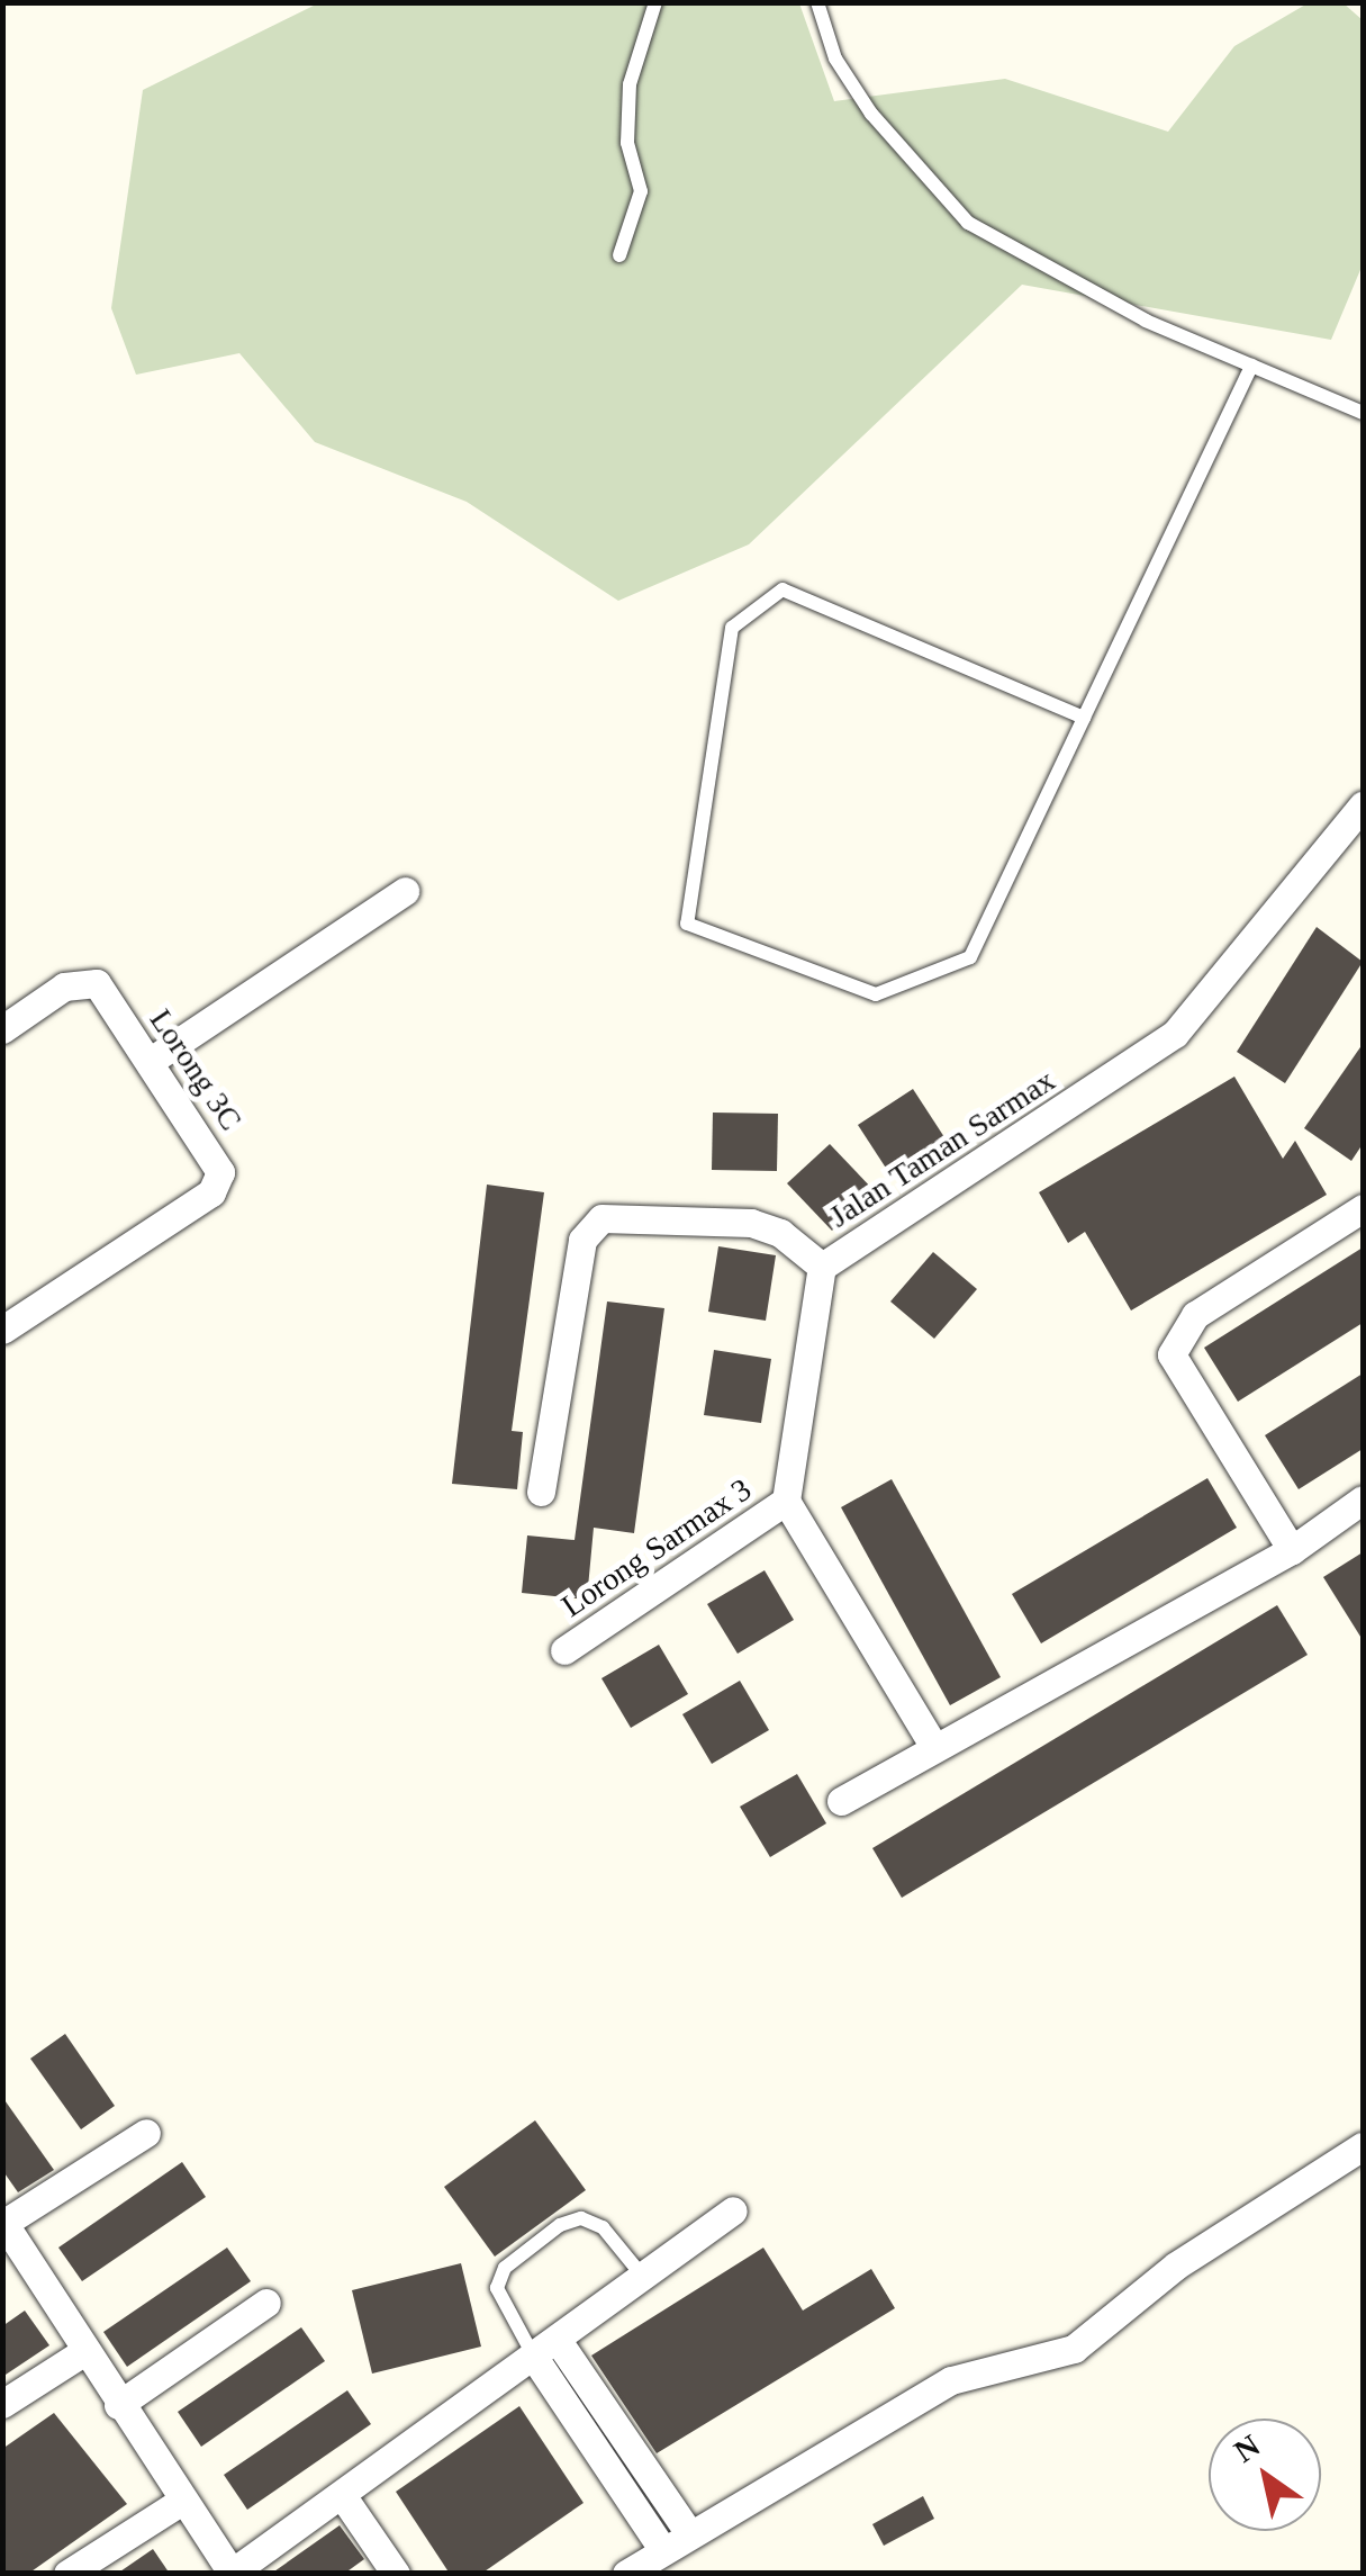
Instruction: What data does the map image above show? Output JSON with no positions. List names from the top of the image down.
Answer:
{
  "streets": {
    "street": ["Lorong 3C", "Jalan Taman Sarmax", "Lorong Sarmax 3"]
  },
  "crossings": [
    ["Jalan Taman Sarmax", "Lorong Sarmax 3"]
  ],
  "north": "top left"
}
